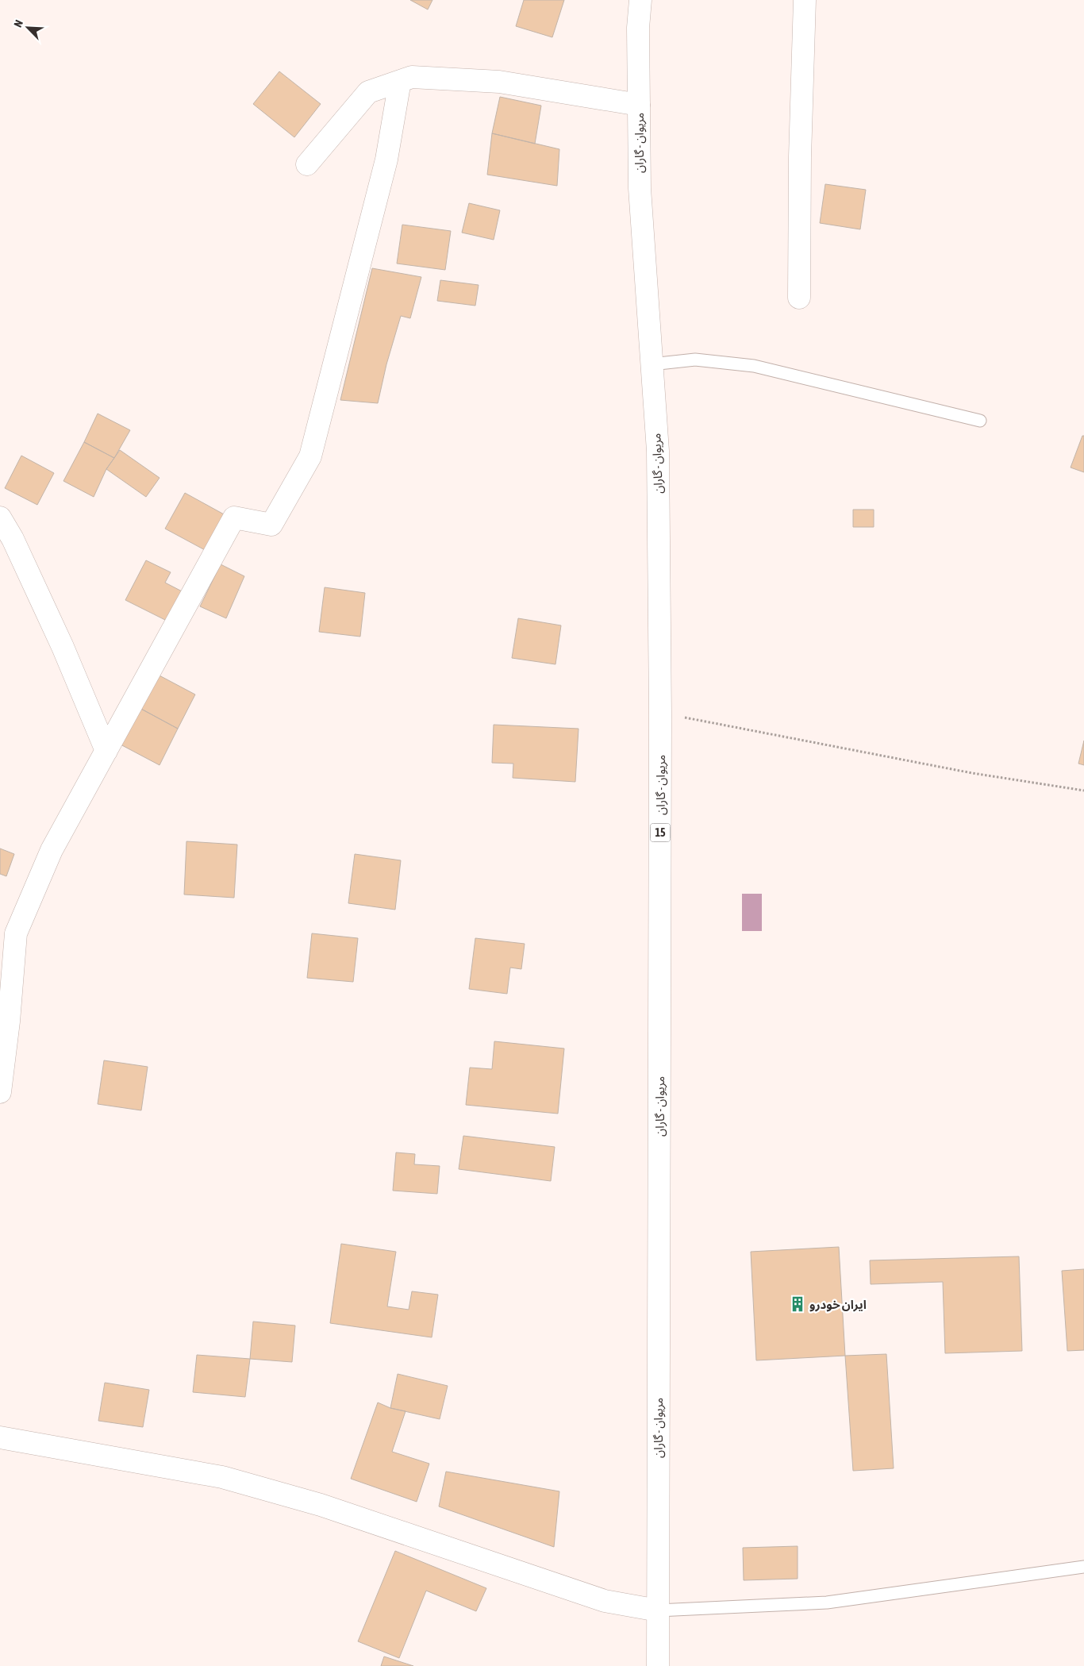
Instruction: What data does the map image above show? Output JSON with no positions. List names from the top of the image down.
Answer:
{
  "streets": {
    "street": ["مریوان - گاران", "15"]
  },
  "places": {
    "building": ["ایران خودرو"]
  },
  "north": "top left"
}
